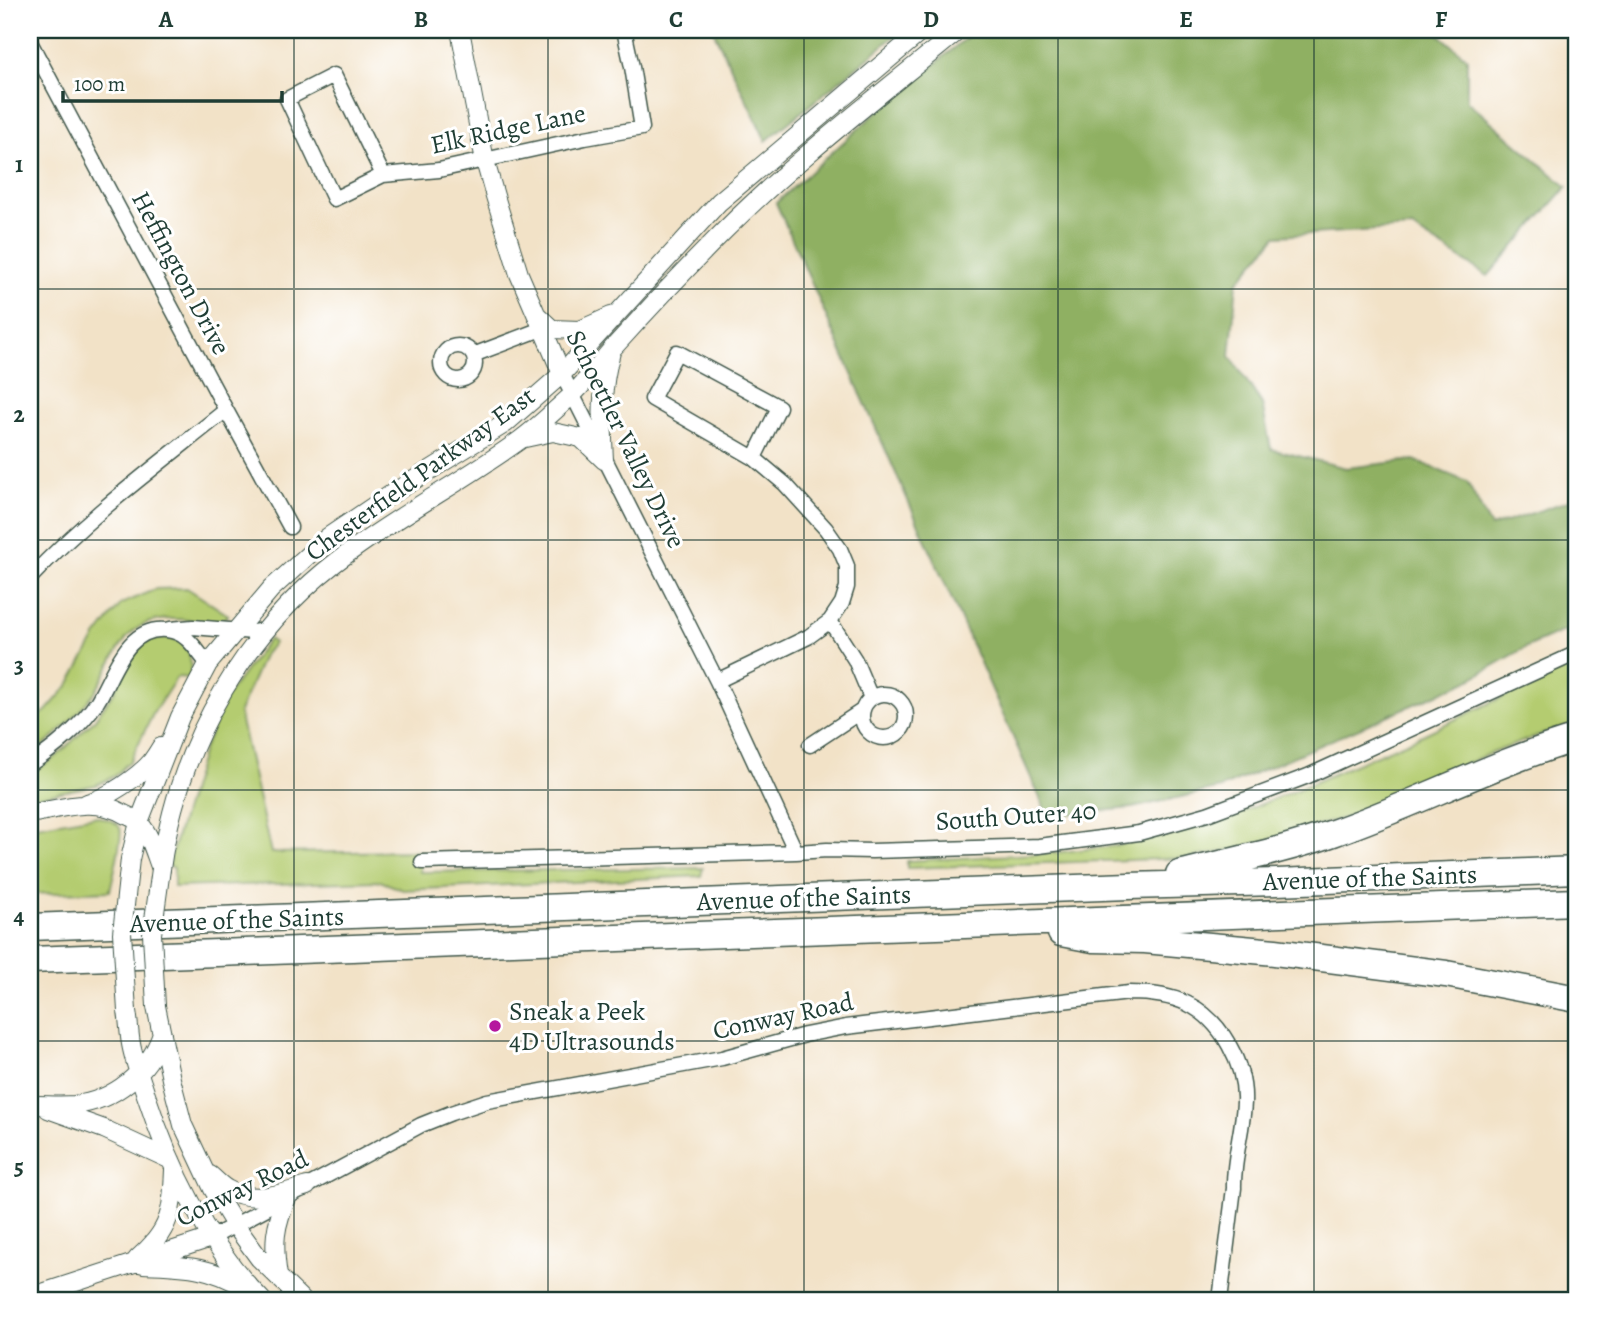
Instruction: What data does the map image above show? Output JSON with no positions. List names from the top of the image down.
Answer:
{
  "streets": {
    "highway": ["Avenue of the Saints"],
    "street": [
      "Elk Ridge Lane",
      "Heffington Drive",
      "Schoettler Valley Drive",
      "Chesterfield Parkway East",
      "South Outer 40",
      "Conway Road"
    ]
  },
  "crossings": [
    ["Elk Ridge Lane", "Schoettler Valley Drive"],
    ["Schoettler Valley Drive", "Chesterfield Parkway East"],
    ["Schoettler Valley Drive", "South Outer 40"],
    ["Chesterfield Parkway East", "Conway Road"]
  ],
  "places": ["Sneak a Peek 4D Ultrasounds"],
  "scale_bar": "100 m",
  "grid": {
    "columns": [
      "A",
      "B",
      "C",
      "D",
      "E",
      "F"
    ],
    "rows": [
      "1",
      "2",
      "3",
      "4",
      "5"
    ]
  }
}
